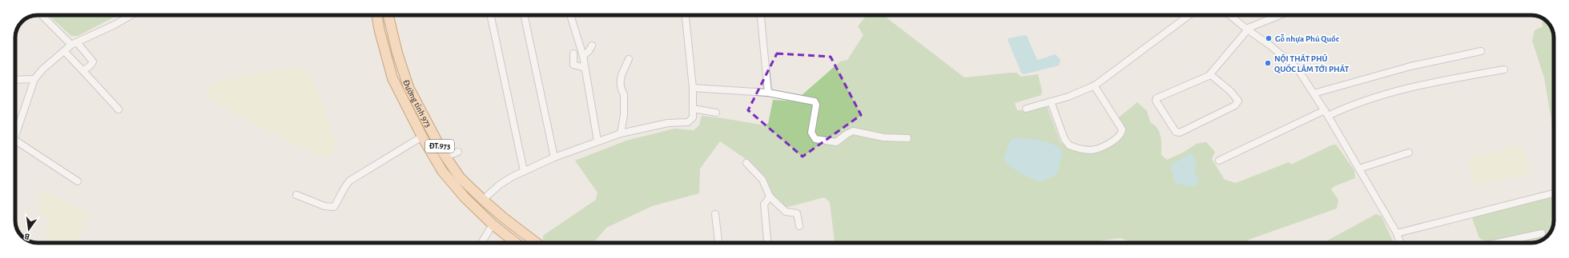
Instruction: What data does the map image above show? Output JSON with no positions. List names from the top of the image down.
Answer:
{
  "streets": {
    "main road": ["Đường tỉnh 973", "ĐT.973"]
  },
  "places": ["Gỗ nhựa Phú Quốc", "NỘI THẤT PHÚ QUỐC LÂM TỚI PHÁT"],
  "north": "bottom"
}
